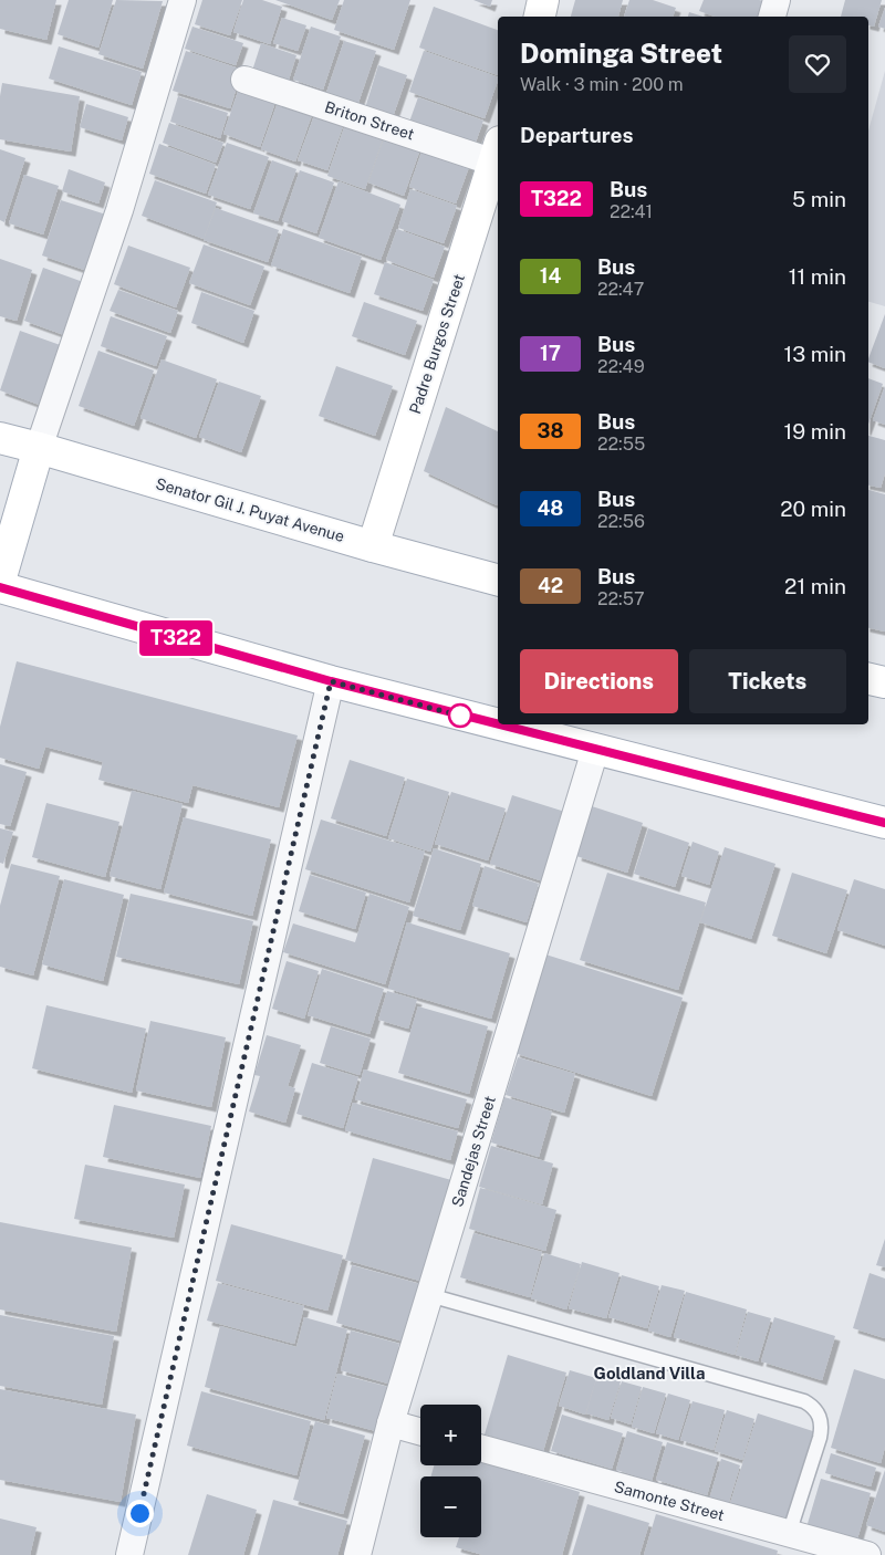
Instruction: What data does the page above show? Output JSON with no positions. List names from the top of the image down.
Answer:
{
  "streets": {
    "main road": ["Padre Burgos Street", "Senator Gil J. Puyat Avenue"],
    "street": ["Briton Street", "Sandejas Street", "Samonte Street"]
  },
  "crossings": [
    ["Briton Street", "Padre Burgos Street"],
    ["Padre Burgos Street", "Senator Gil J. Puyat Avenue"]
  ],
  "districts": ["Goldland Villa"],
  "lines": ["bus line T322"],
  "page": {
    "on_map": "T322",
    "heading": [
      ["Dominga Street", "Walk · 3 min · 200 m"],
      "Departures"
    ],
    "list": [
      {
        "mark": "T322",
        "name": "Bus",
        "note": "22:41",
        "value": "5 min"
      },
      {
        "mark": "14",
        "name": "Bus",
        "note": "22:47",
        "value": "11 min"
      },
      {
        "mark": "17",
        "name": "Bus",
        "note": "22:49",
        "value": "13 min"
      },
      {
        "mark": "38",
        "name": "Bus",
        "note": "22:55",
        "value": "19 min"
      },
      {
        "mark": "48",
        "name": "Bus",
        "note": "22:56",
        "value": "20 min"
      },
      {
        "mark": "42",
        "name": "Bus",
        "note": "22:57",
        "value": "21 min"
      }
    ],
    "buttons": ["Directions", "Tickets"],
    "map_buttons": ["+", "−"]
  }
}
